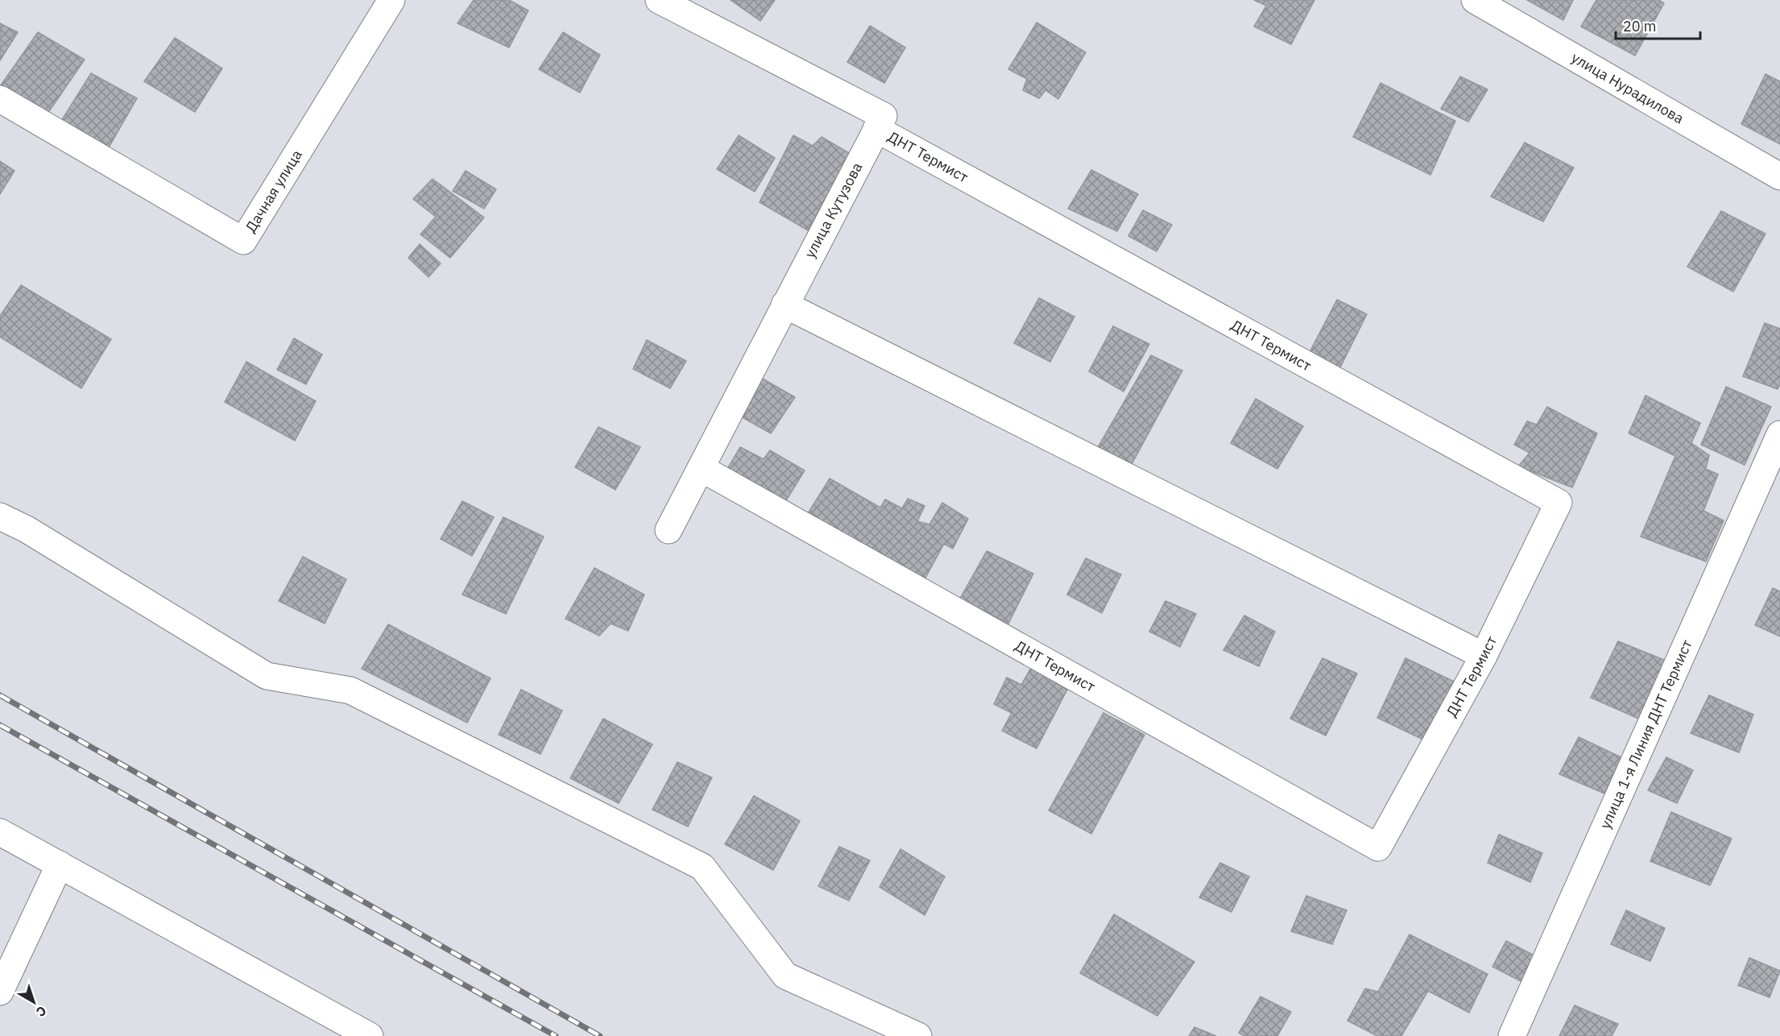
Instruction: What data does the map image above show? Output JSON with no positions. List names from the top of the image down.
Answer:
{
  "streets": {
    "street": [
      "улица Нурадилова",
      "ДНТ Термист",
      "Дачная улица",
      "улица Кутузова",
      "улица 1-я Линия ДНТ Термист"
    ]
  },
  "crossings": [
    ["ДНТ Термист", "улица Кутузова"]
  ],
  "scale_bar": "20 m",
  "north": "bottom right"
}
